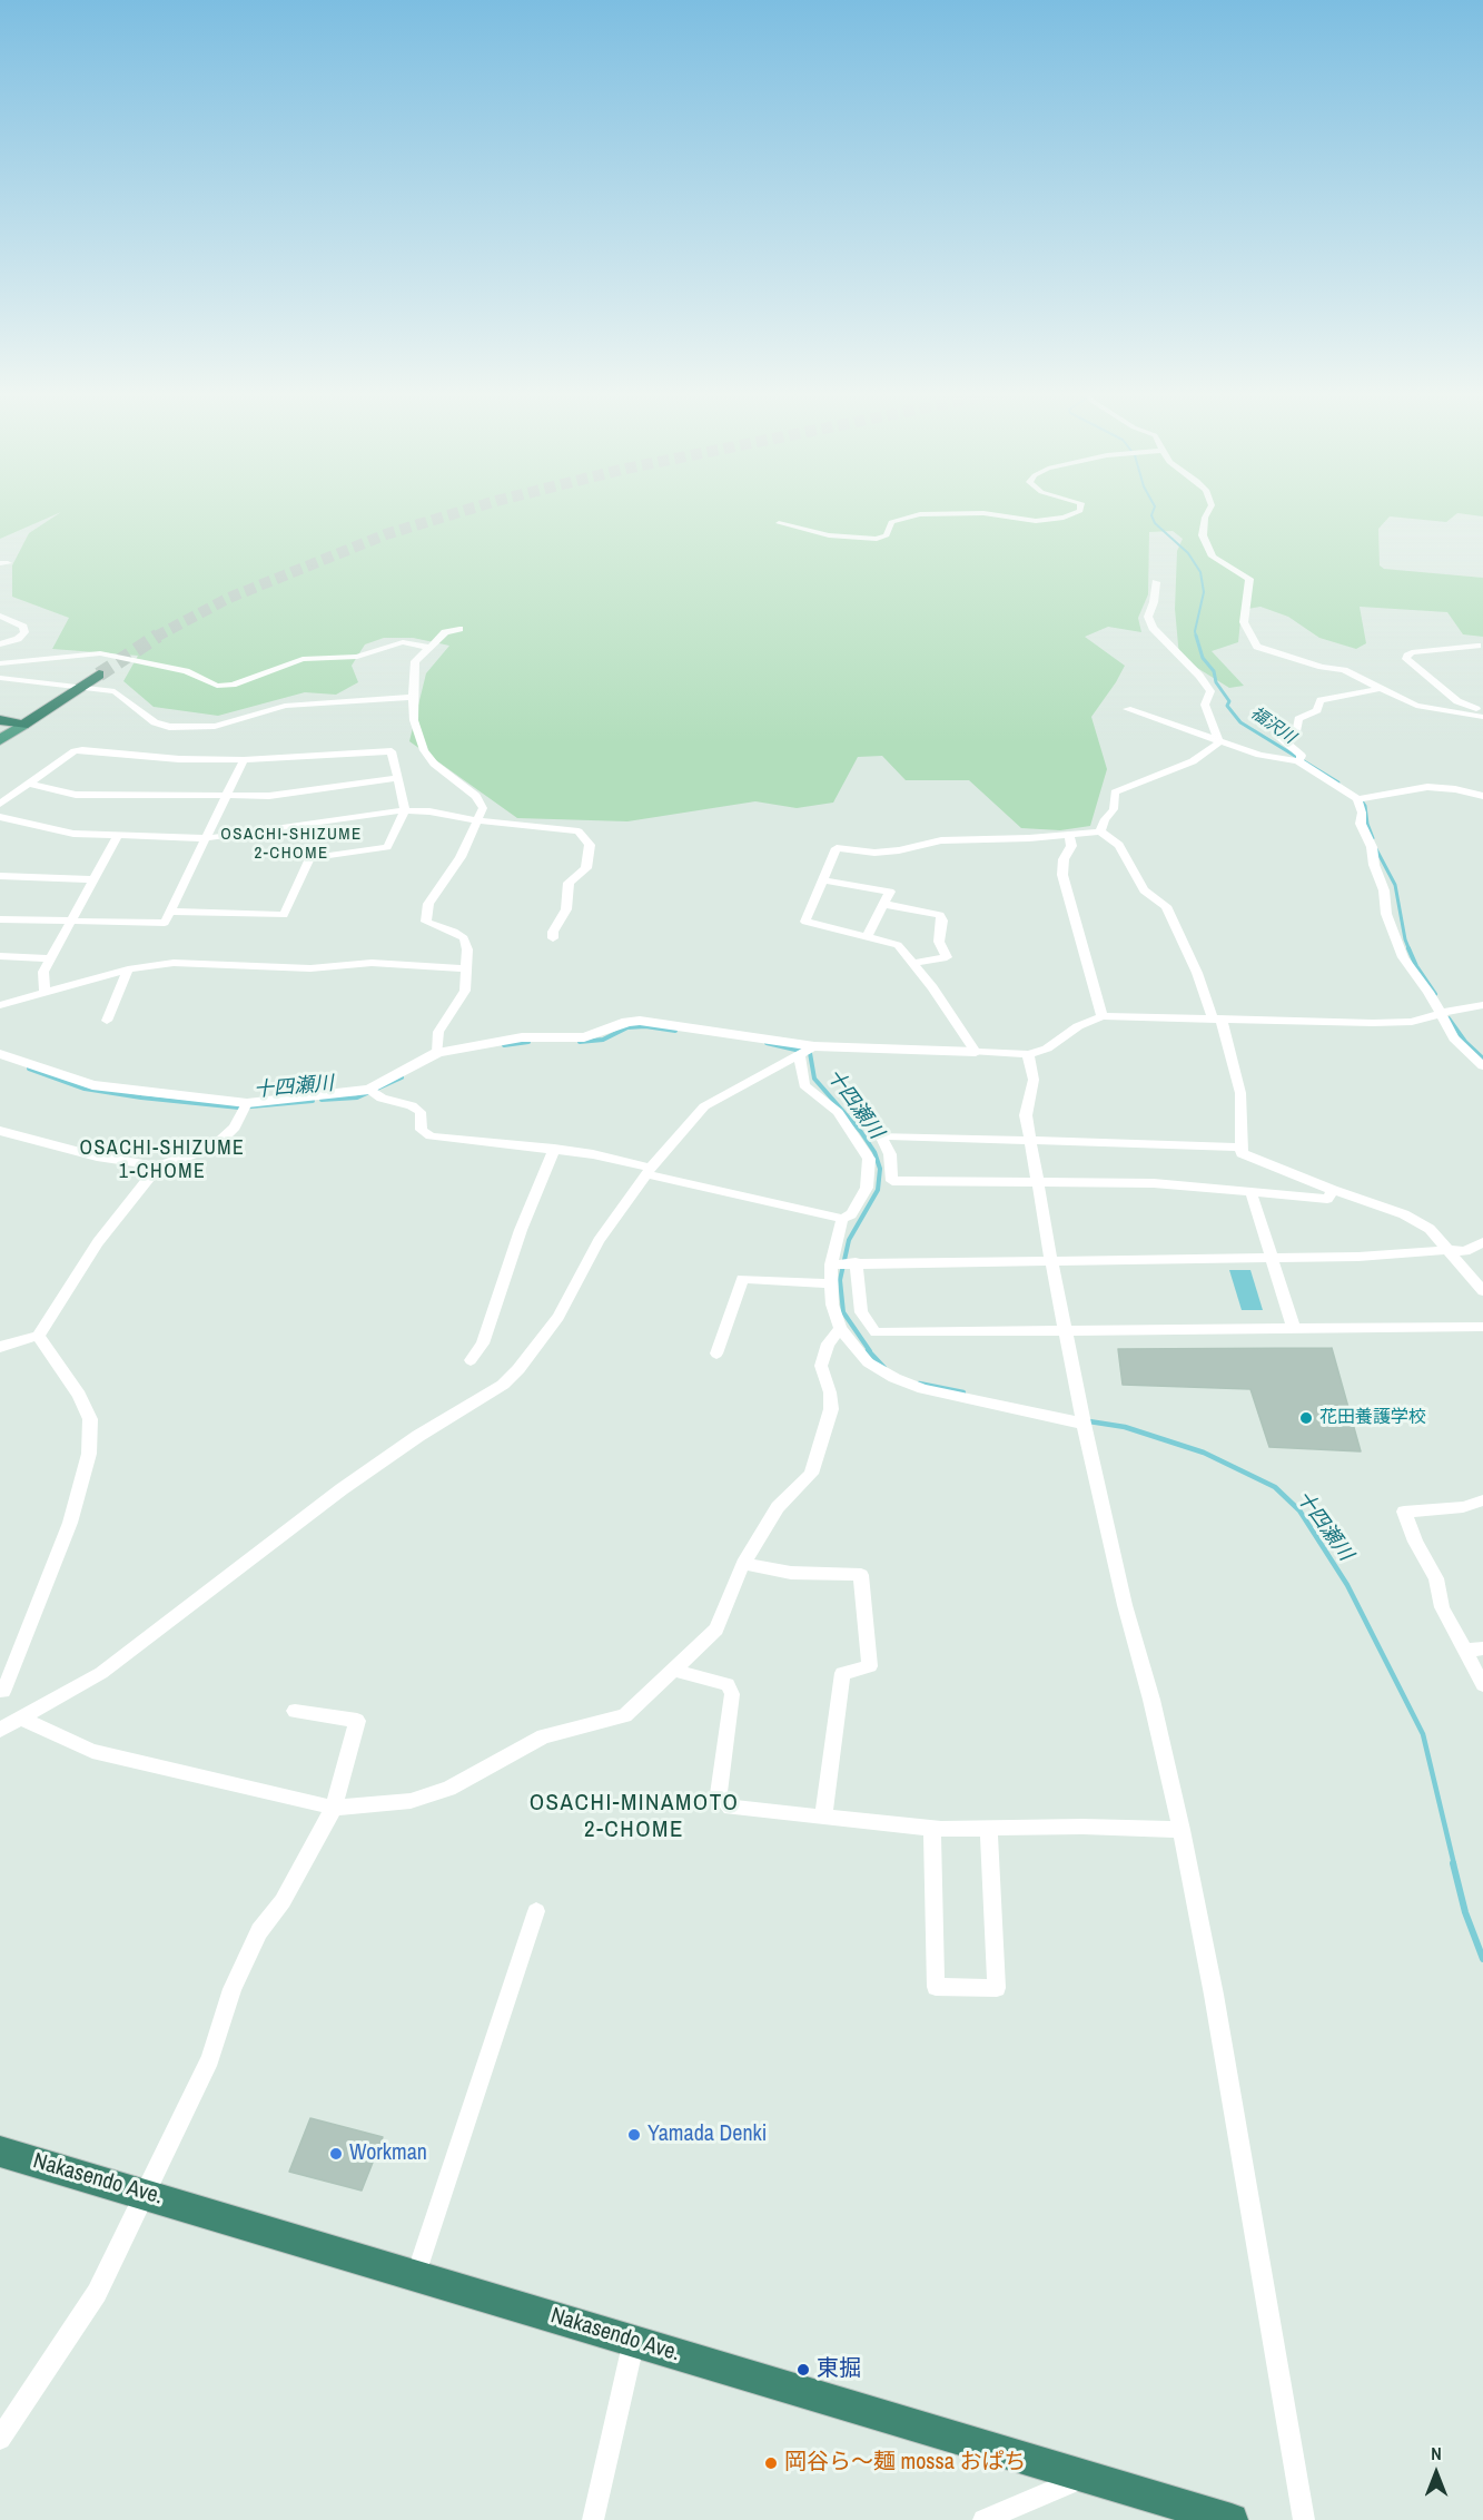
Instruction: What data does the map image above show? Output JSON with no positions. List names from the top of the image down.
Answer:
{
  "streets": {
    "highway": ["Nakasendo Ave."]
  },
  "districts": ["OSACHI-SHIZUME 2-CHOME", "OSACHI-SHIZUME 1-CHOME", "OSACHI-MINAMOTO 2-CHOME"],
  "water": ["福沢川", "十四瀬川"],
  "places": [
    "花田養護学校",
    "Yamada Denki",
    "Workman",
    "東掘",
    "岡谷ら～麺 mossa おぱち"
  ],
  "north": "top"
}
